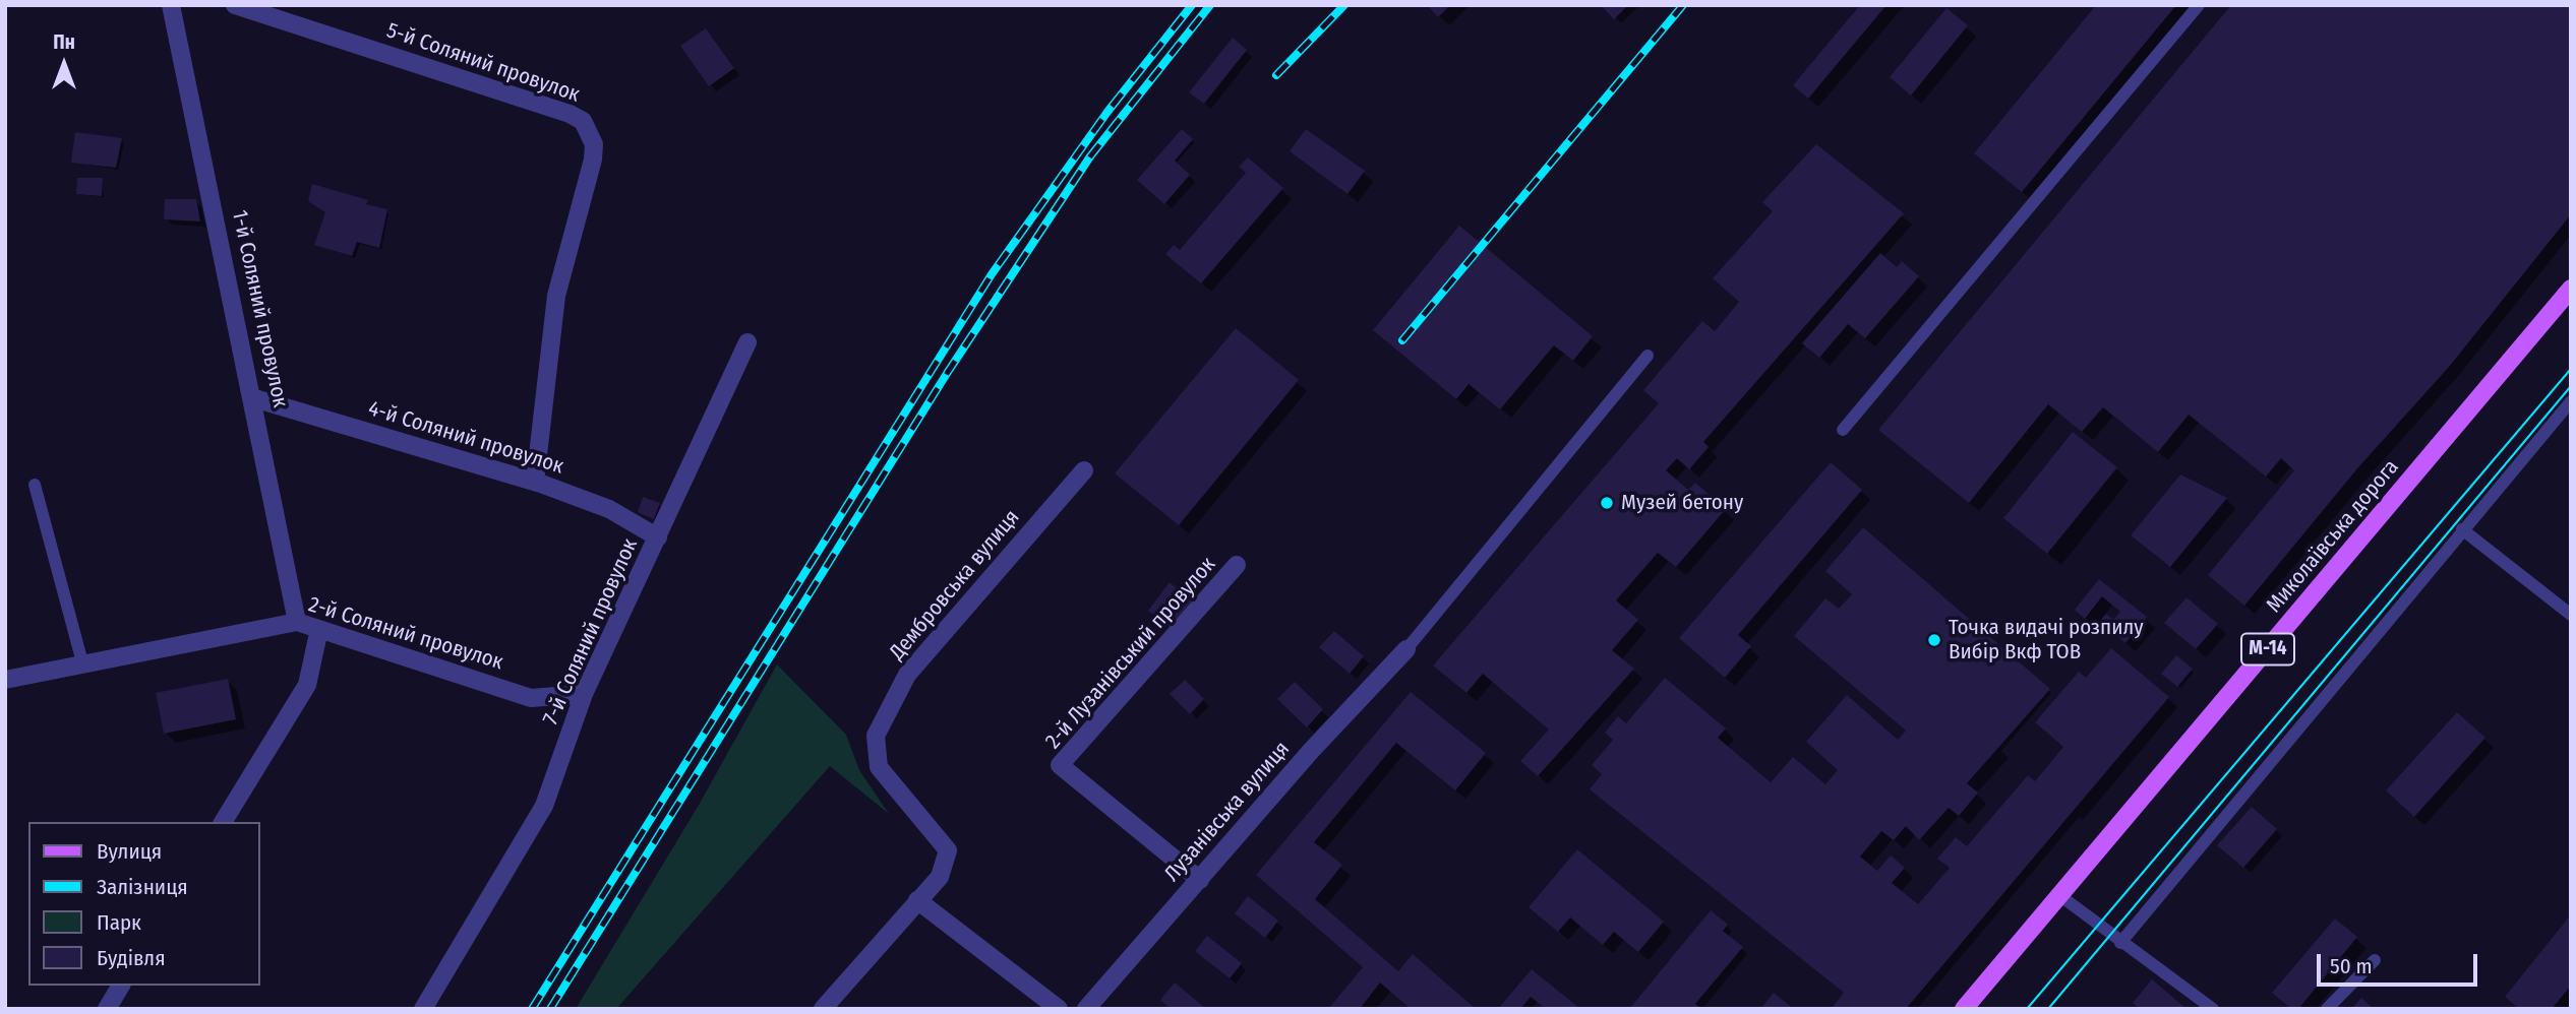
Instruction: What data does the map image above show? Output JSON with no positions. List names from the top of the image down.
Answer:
{
  "streets": {
    "main road": ["Миколаївська дорога", "М-14"],
    "street": [
      "5-й Соляний провулок",
      "1-й Соляний провулок",
      "4-й Соляний провулок",
      "Дембровська вулиця",
      "7-й Соляний провулок",
      "2-й Соляний провулок",
      "2-й Лузанівський провулок",
      "Лузанівська вулиця"
    ]
  },
  "crossings": [
    ["5-й Соляний провулок", "4-й Соляний провулок"],
    ["1-й Соляний провулок", "4-й Соляний провулок"],
    ["1-й Соляний провулок", "2-й Соляний провулок"],
    ["4-й Соляний провулок", "7-й Соляний провулок"],
    ["7-й Соляний провулок", "2-й Соляний провулок"],
    ["2-й Лузанівський провулок", "Лузанівська вулиця"]
  ],
  "places": ["Музей бетону", "Точка видачі розпилу Вибір Вкф ТОВ"],
  "legend": [
    "Вулиця",
    "Залізниця",
    "Парк",
    "Будівля"
  ],
  "scale_bar": "50 m",
  "north": "top"
}
